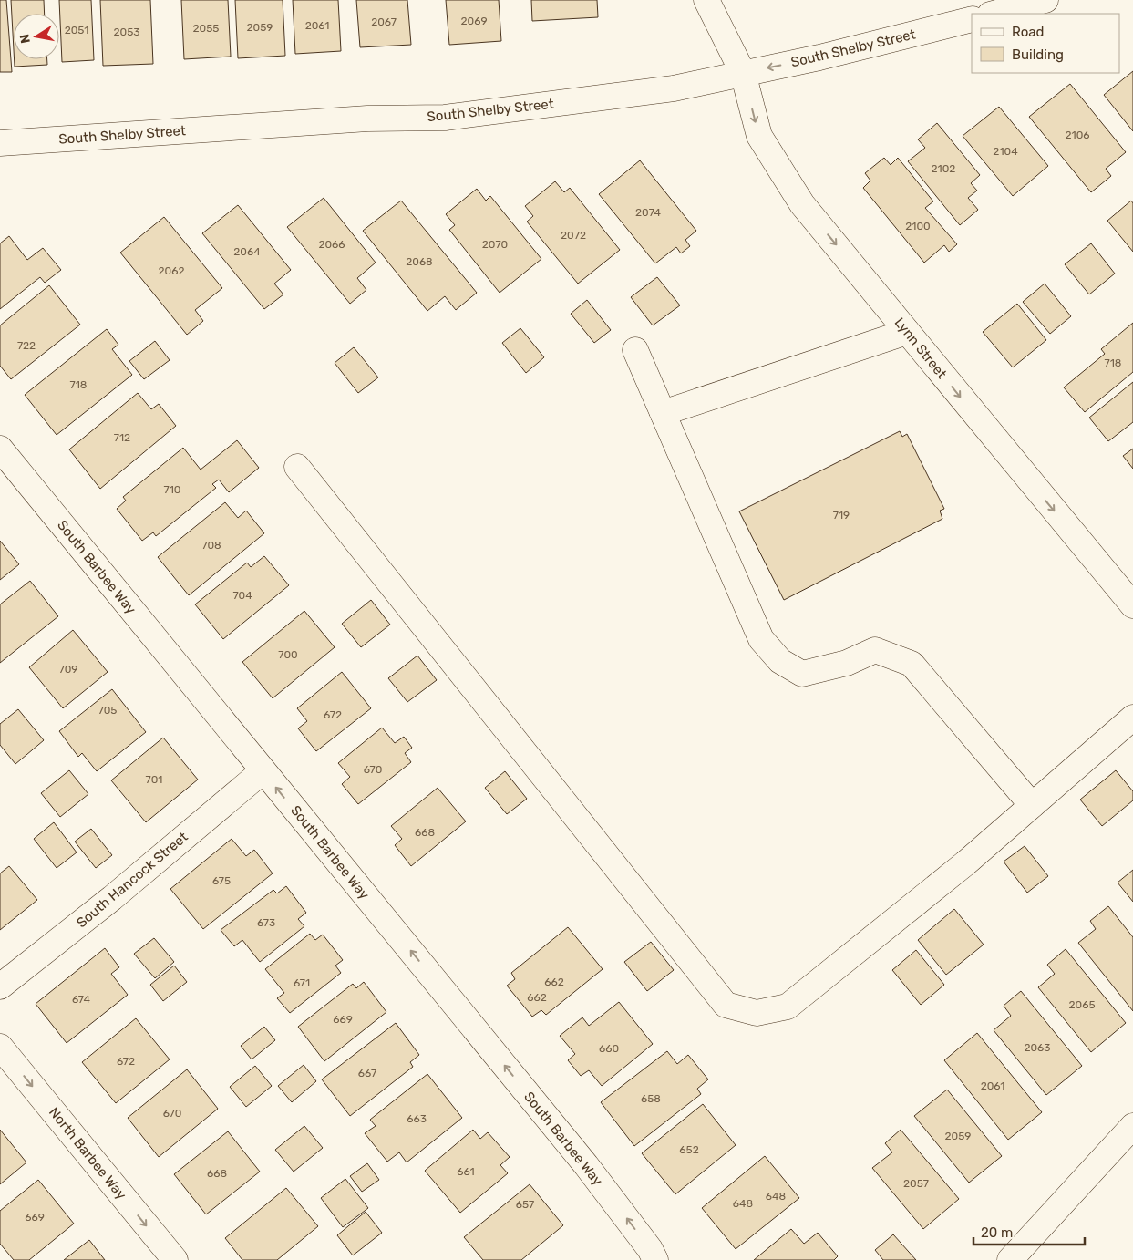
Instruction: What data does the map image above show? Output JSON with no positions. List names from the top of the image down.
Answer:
{
  "streets": {
    "street": [
      "South Shelby Street",
      "Lynn Street",
      "South Barbee Way",
      "South Hancock Street",
      "North Barbee Way"
    ]
  },
  "crossings": [
    ["South Shelby Street", "Lynn Street"],
    ["South Barbee Way", "South Hancock Street"]
  ],
  "one_way": ["Lynn Street", "South Barbee Way", "North Barbee Way"],
  "house_numbers": [
    "2069",
    "2067",
    "2061",
    "2059",
    "2055",
    "2051",
    "2053",
    "2106",
    "2104",
    "2102",
    "2074",
    "2100",
    "2072",
    "2066",
    "2070",
    "2064",
    "2068",
    "2062",
    "722",
    "718",
    "718",
    "712",
    "710",
    "719",
    "708",
    "704",
    "700",
    "709",
    "705",
    "672",
    "670",
    "701",
    "668",
    "675",
    "673",
    "662",
    "671",
    "662",
    "674",
    "2065",
    "669",
    "2063",
    "660",
    "672",
    "667",
    "2061",
    "658",
    "670",
    "663",
    "2059",
    "652",
    "661",
    "668",
    "2057",
    "648",
    "648",
    "657",
    "669"
  ],
  "legend": ["Road", "Building"],
  "scale_bar": "20 m",
  "north": "left"
}
